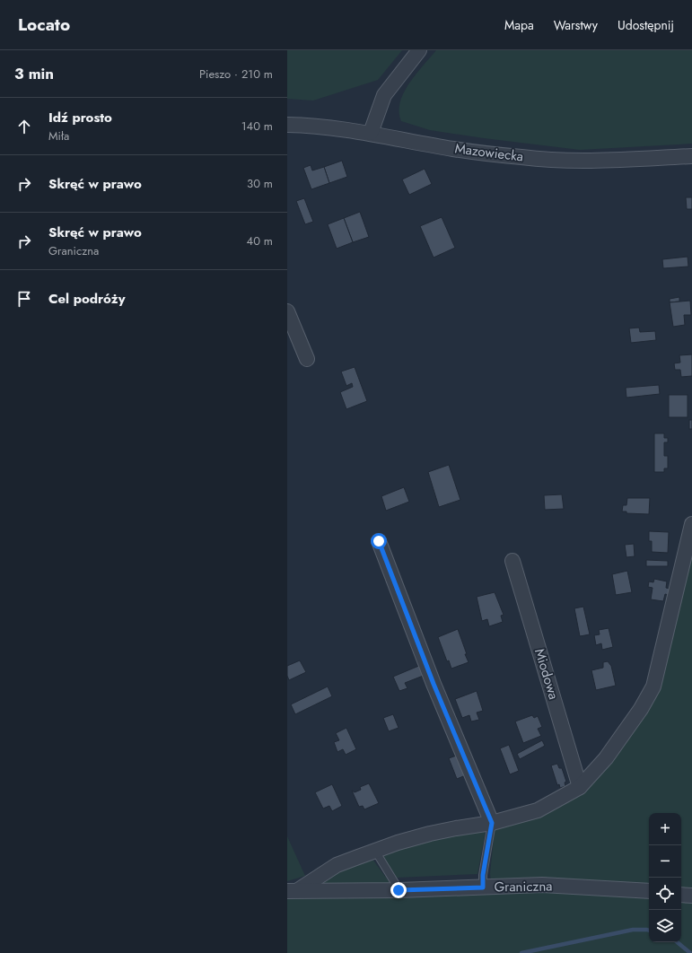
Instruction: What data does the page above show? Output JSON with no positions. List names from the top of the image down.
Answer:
{
  "streets": {
    "street": ["Mazowiecka", "Miodowa", "Graniczna"]
  },
  "page": {
    "header": "Locato",
    "nav": ["Mapa", "Warstwy", "Udostępnij"],
    "heading": ["3 min", "Pieszo · 210 m"],
    "list": [
      ["Idź prosto", "Miła", "140 m"],
      ["Skręć w prawo", "30 m"],
      ["Skręć w prawo", "Graniczna", "40 m"],
      "Cel podróży"
    ],
    "map_buttons": ["+", "−"]
  }
}
